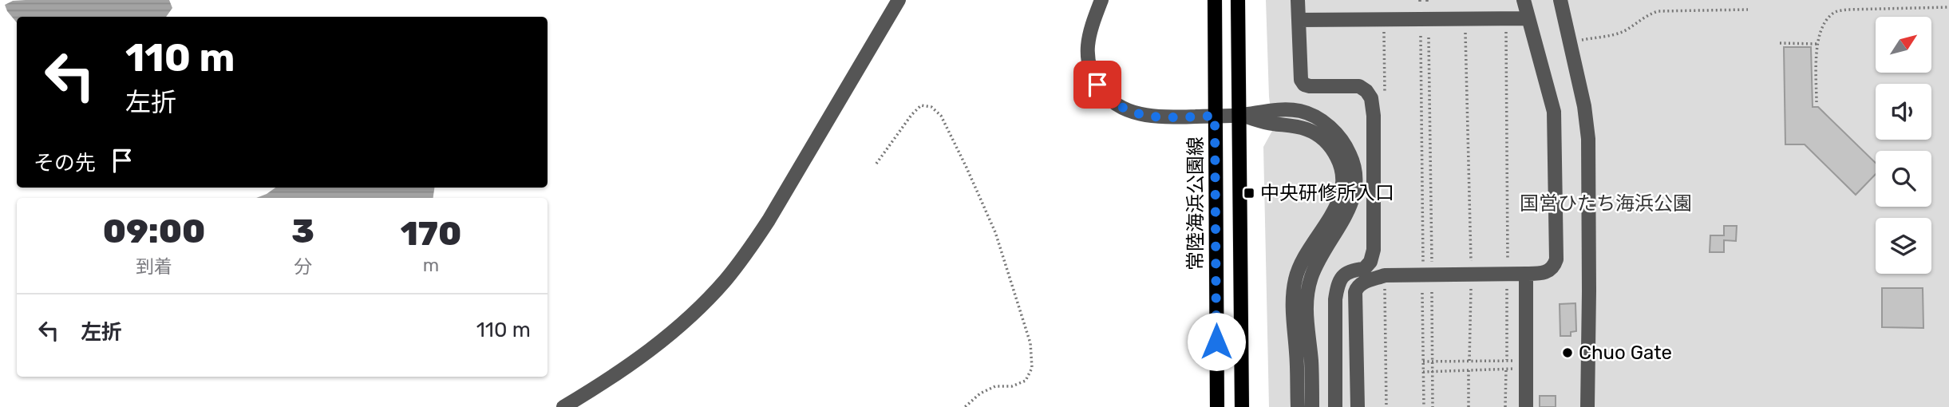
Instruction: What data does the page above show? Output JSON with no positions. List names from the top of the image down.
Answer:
{
  "streets": {
    "main road": ["常陸海浜公園線"]
  },
  "parks": ["国営ひたち海浜公園"],
  "places": {
    "transit": ["中央研修所入口"],
    "other": ["Chuo Gate"]
  },
  "north": "top right",
  "page": {
    "turn": ["110 m", "左折"],
    "then": "その先",
    "eta": [
      "09:00",
      "到着",
      "3",
      "分",
      "170",
      "m"
    ],
    "list": [
      {
        "name": "左折",
        "value": "110 m"
      }
    ]
  }
}
